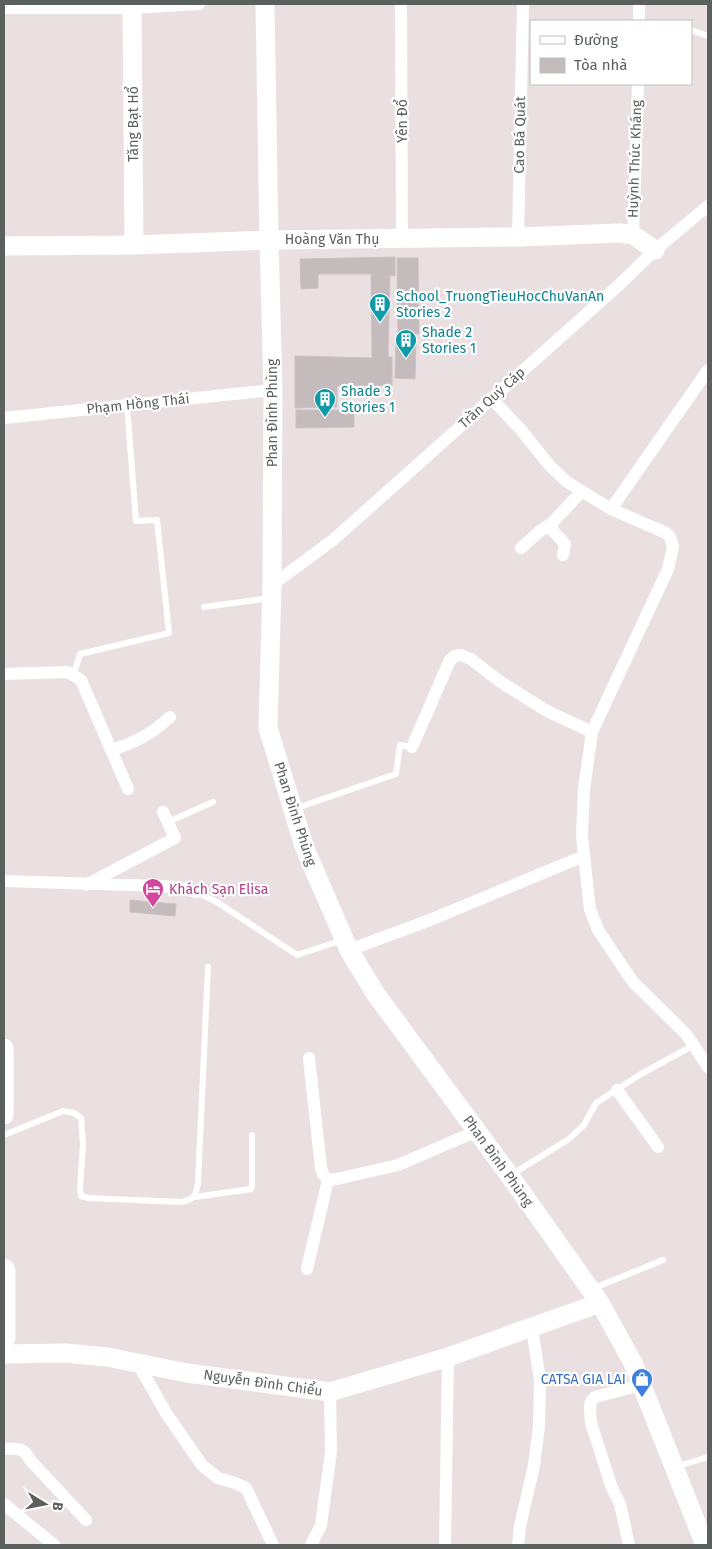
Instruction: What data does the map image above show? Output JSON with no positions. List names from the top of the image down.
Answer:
{
  "streets": {
    "street": [
      "Yên Đổ",
      "Tăng Bạt Hổ",
      "Cao Bá Quát",
      "Huỳnh Thúc Kháng",
      "Hoàng Văn Thụ",
      "Trần Quý Cáp",
      "Phạm Hồng Thái",
      "Phan Đình Phùng",
      "Nguyễn Đình Chiểu"
    ]
  },
  "crossings": [
    ["Yên Đổ", "Hoàng Văn Thụ"],
    ["Tăng Bạt Hổ", "Hoàng Văn Thụ"],
    ["Cao Bá Quát", "Hoàng Văn Thụ"],
    ["Huỳnh Thúc Kháng", "Hoàng Văn Thụ"],
    ["Hoàng Văn Thụ", "Phan Đình Phùng"],
    ["Trần Quý Cáp", "Phan Đình Phùng"],
    ["Phạm Hồng Thái", "Phan Đình Phùng"],
    ["Phan Đình Phùng", "Nguyễn Đình Chiểu"]
  ],
  "places": {
    "building": ["School_TruongTieuHocChuVanAn Stories 2", "Shade 2 Stories 1", "Shade 3 Stories 1"],
    "hotel": ["Khách Sạn Elisa"],
    "shop": ["CATSA GIA LAI"]
  },
  "legend": ["Đường", "Tòa nhà"],
  "north": "right"
}
